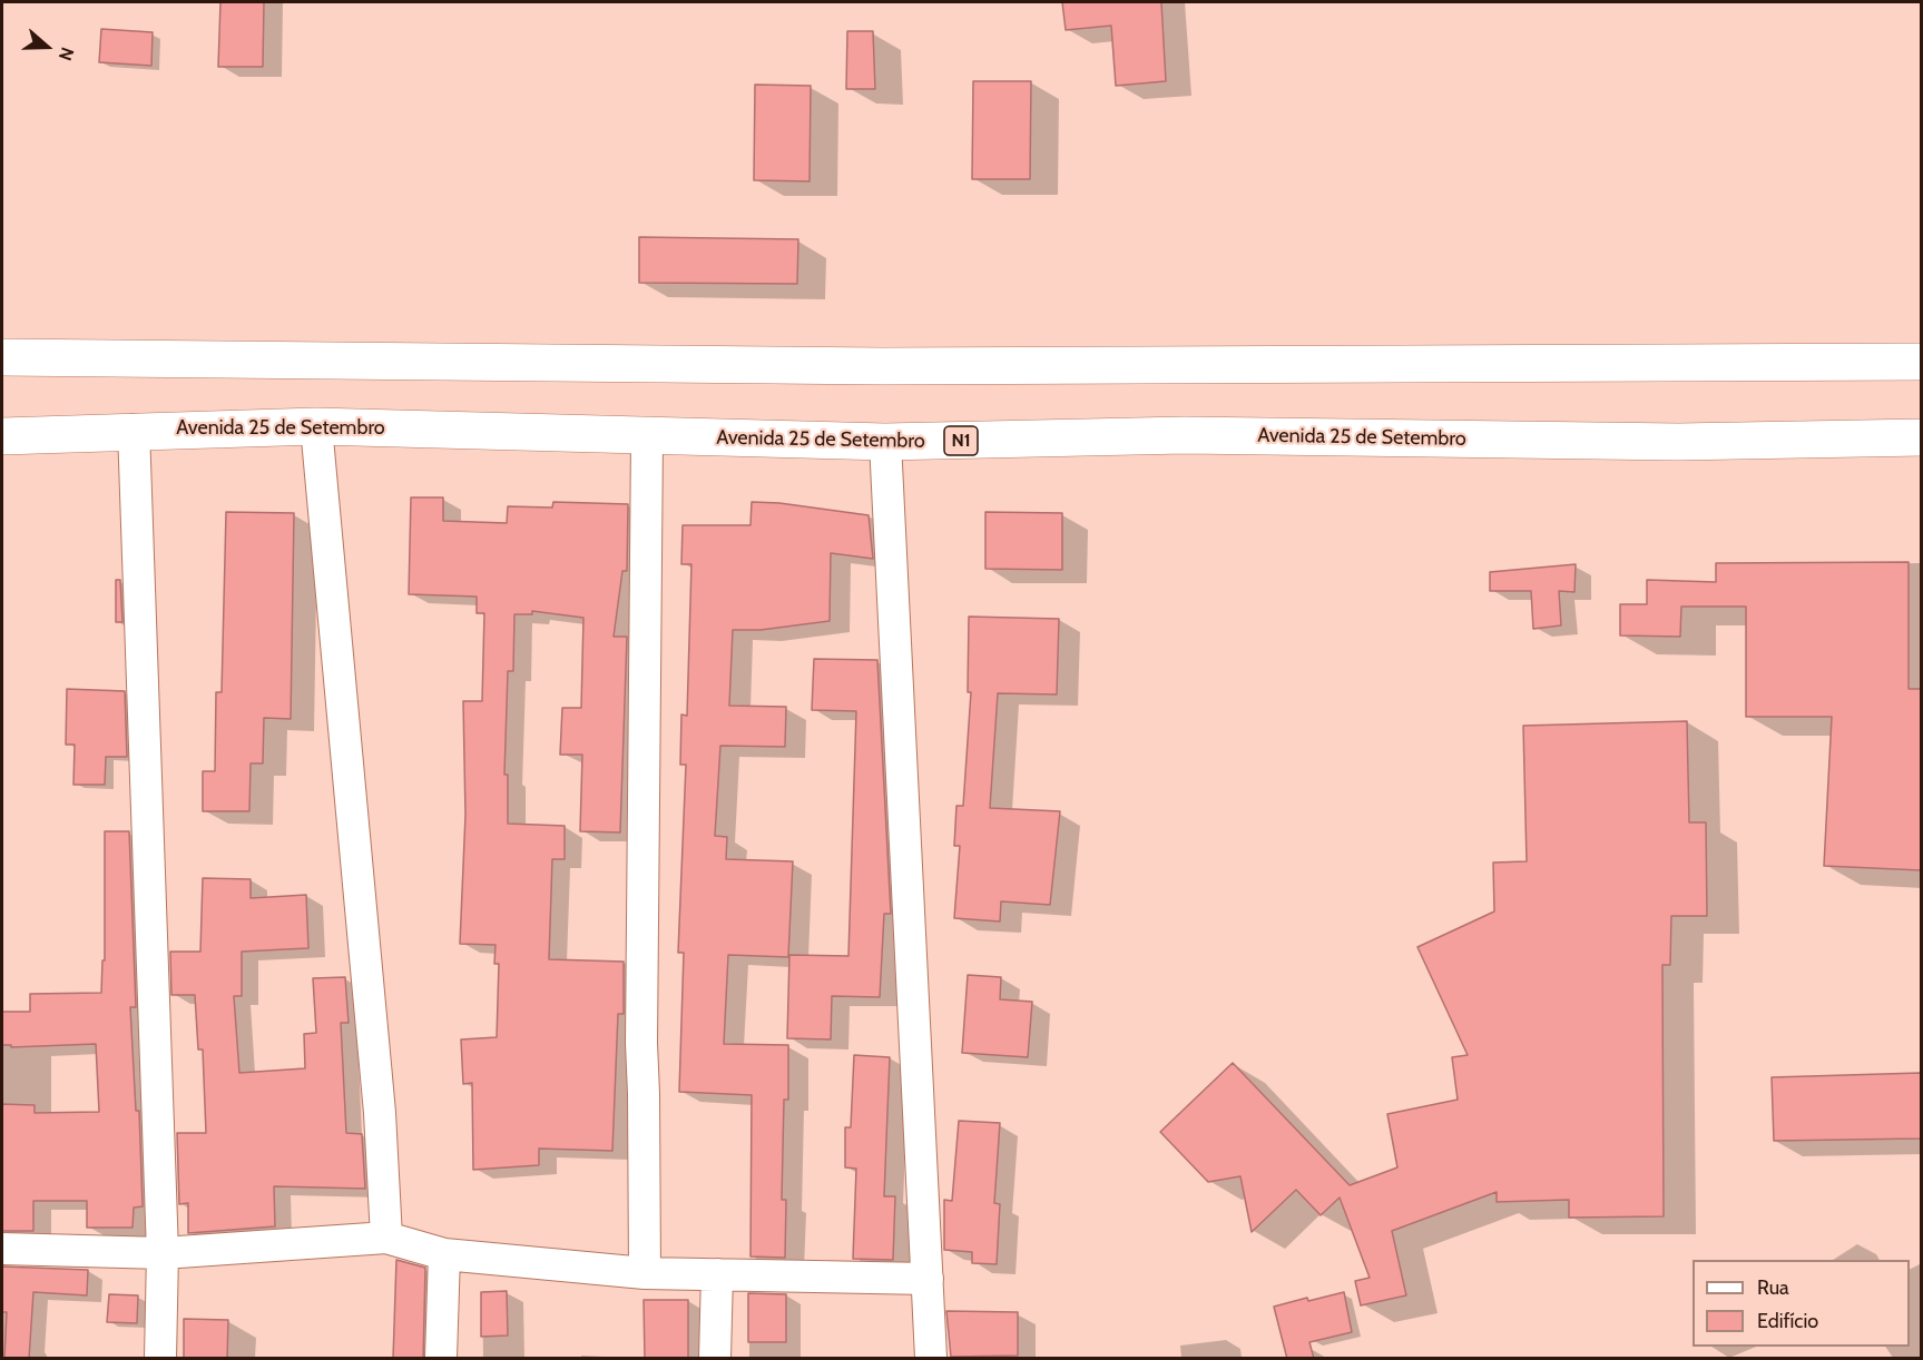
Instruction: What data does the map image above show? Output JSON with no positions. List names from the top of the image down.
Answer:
{
  "streets": {
    "highway": ["Avenida 25 de Setembro", "N1"]
  },
  "legend": ["Rua", "Edifício"],
  "north": "right"
}
